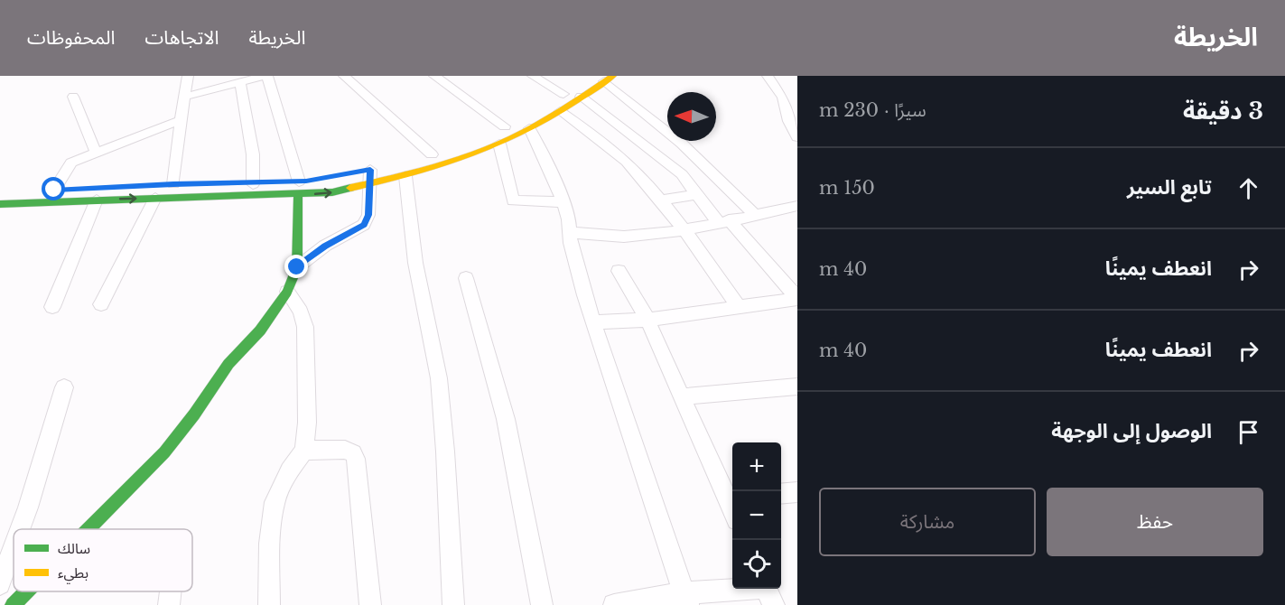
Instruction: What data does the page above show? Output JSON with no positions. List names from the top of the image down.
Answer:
{
  "legend": ["سالك", "بطيء"],
  "north": "left",
  "page": {
    "header": "الخريطة",
    "nav": ["الخريطة", "الاتجاهات", "المحفوظات"],
    "heading": ["3 دقيقة", "سيرًا · 230 m"],
    "list": [
      ["تابع السير", "150 m"],
      ["انعطف يمينًا", "40 m"],
      ["انعطف يمينًا", "40 m"],
      "الوصول إلى الوجهة"
    ],
    "map_buttons": ["+", "−"],
    "buttons": ["حفظ", "مشاركة"]
  }
}
